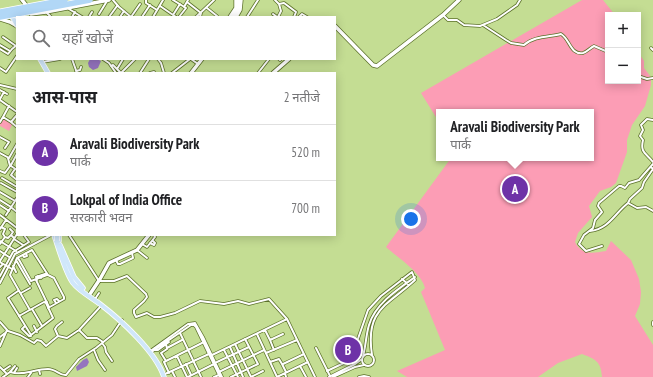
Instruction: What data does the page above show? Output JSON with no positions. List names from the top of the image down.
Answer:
{
  "page": {
    "map_buttons": ["+", "−"],
    "search": "यहाँ खोजें",
    "heading": ["आस-पास", "2 नतीजे"],
    "popup": ["Aravali Biodiversity Park", "पार्क"],
    "list": [
      {
        "mark": "A",
        "name": "Aravali Biodiversity Park",
        "note": "पार्क",
        "value": "520 m"
      },
      {
        "mark": "B",
        "name": "Lokpal of India Office",
        "note": "सरकारी भवन",
        "value": "700 m"
      }
    ],
    "pins": ["A", "B"]
  }
}
